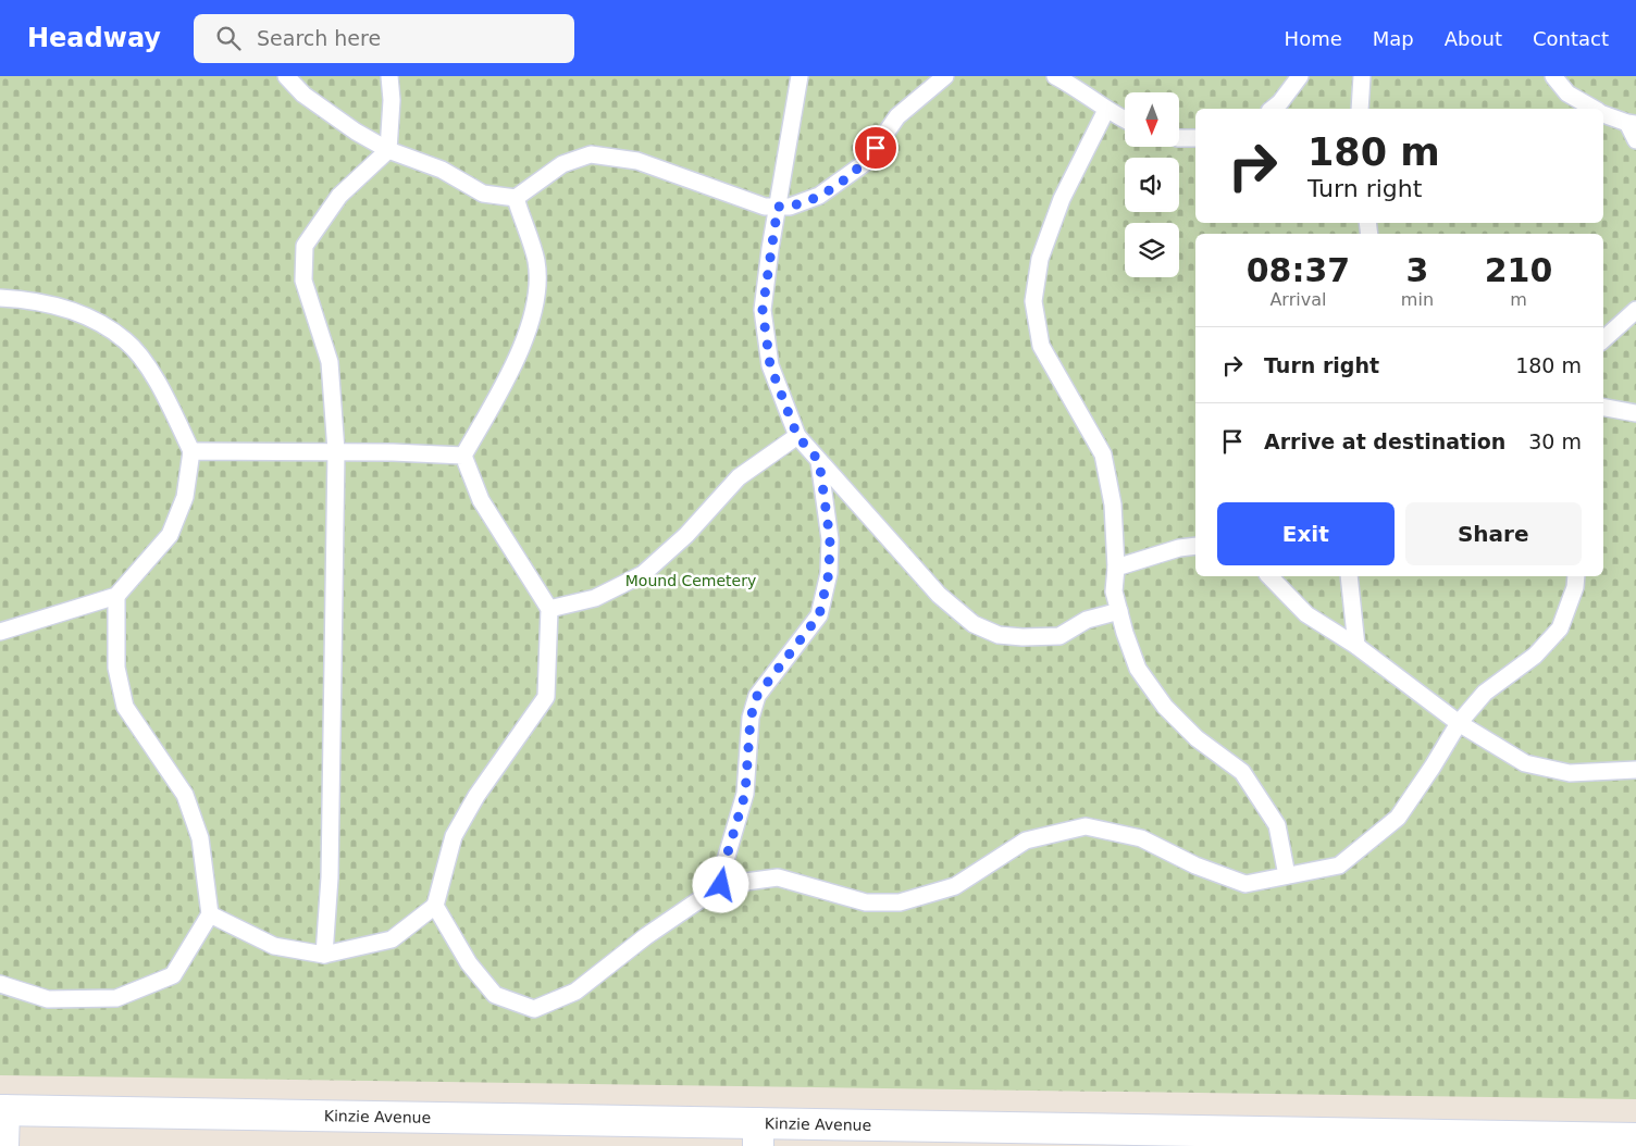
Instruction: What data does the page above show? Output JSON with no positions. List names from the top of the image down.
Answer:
{
  "streets": {
    "street": ["Kinzie Avenue"]
  },
  "parks": ["Mound Cemetery"],
  "north": "bottom",
  "page": {
    "header": "Headway",
    "search": "Search here",
    "nav": [
      "Home",
      "Map",
      "About",
      "Contact"
    ],
    "turn": ["180 m", "Turn right"],
    "eta": [
      "08:37",
      "Arrival",
      "3",
      "min",
      "210",
      "m"
    ],
    "list": [
      {
        "name": "Turn right",
        "value": "180 m"
      },
      {
        "name": "Arrive at destination",
        "value": "30 m"
      }
    ],
    "buttons": ["Exit", "Share"]
  }
}
